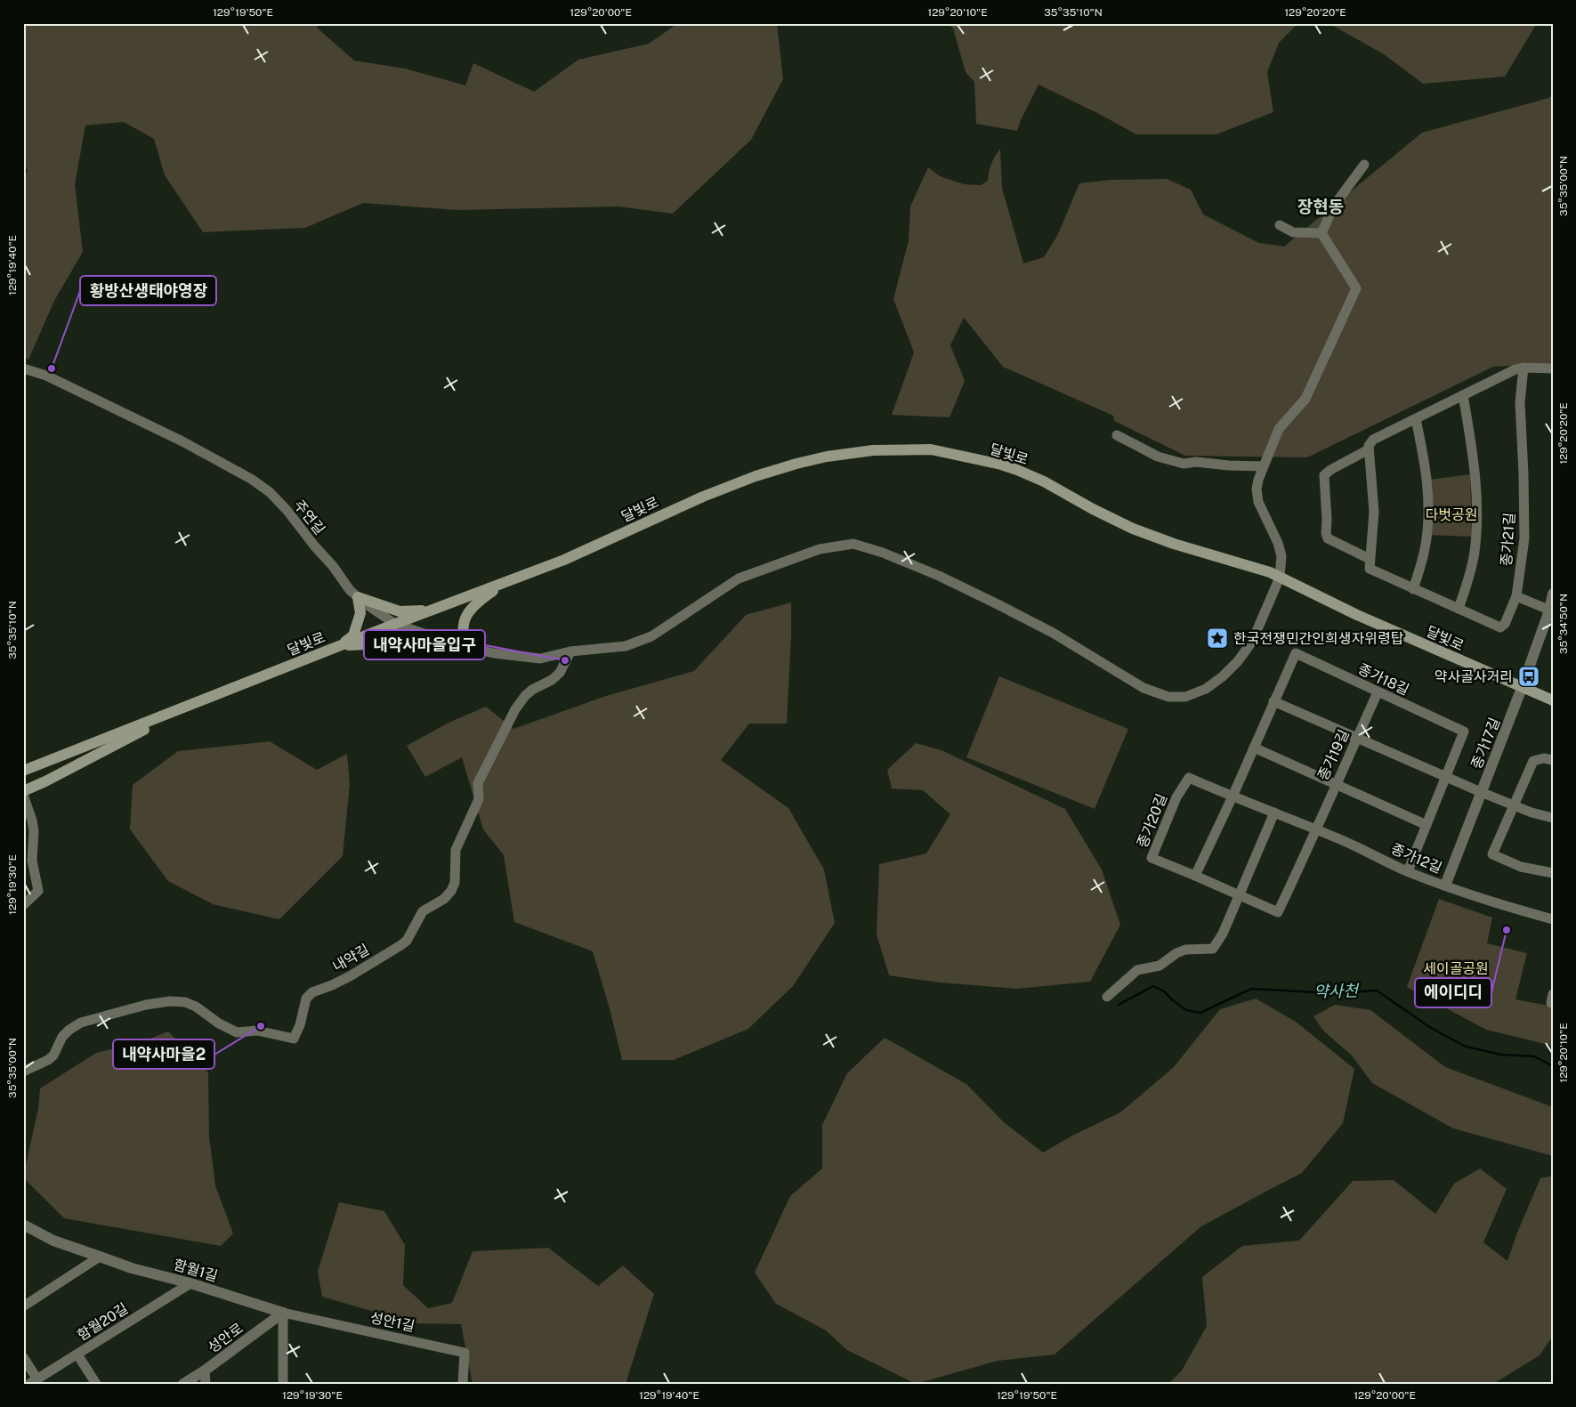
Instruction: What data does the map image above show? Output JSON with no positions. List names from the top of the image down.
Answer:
{
  "streets": {
    "main road": ["달빛로"],
    "street": [
      "주연길",
      "종가21길",
      "종가18길",
      "종가17길",
      "종가19길",
      "종가20길",
      "종가12길",
      "내약길",
      "함월1길",
      "함월20길",
      "성안1길",
      "성안로"
    ]
  },
  "crossings": [
    ["달빛로", "주연길"],
    ["달빛로", "종가17길"],
    ["주연길", "내약길"],
    ["종가18길", "종가19길"],
    ["종가18길", "종가20길"],
    ["종가18길", "종가12길"],
    ["종가17길", "종가12길"],
    ["종가19길", "종가20길"],
    ["종가19길", "종가12길"],
    ["종가20길", "종가12길"],
    ["함월1길", "함월20길"],
    ["함월1길", "성안1길"],
    ["함월1길", "성안로"],
    ["성안1길", "성안로"]
  ],
  "districts": ["장현동"],
  "water": ["약사천"],
  "parks": ["다벗공원", "세이골공원"],
  "places": {
    "other": [
      "황방산생태야영장",
      "내약사마을입구",
      "에이디디",
      "내약사마을2"
    ],
    "place": ["한국전쟁민간인희생자위령탑"],
    "bus stop": ["약사골사거리"]
  },
  "coordinates": [
    "129°19'50\"E",
    "129°20'00\"E",
    "129°20'10\"E",
    "35°35'10\"N",
    "129°20'20\"E",
    "35°35'00\"N",
    "129°19'40\"E",
    "35°34'50\"N",
    "129°19'30\"E"
  ]
}
